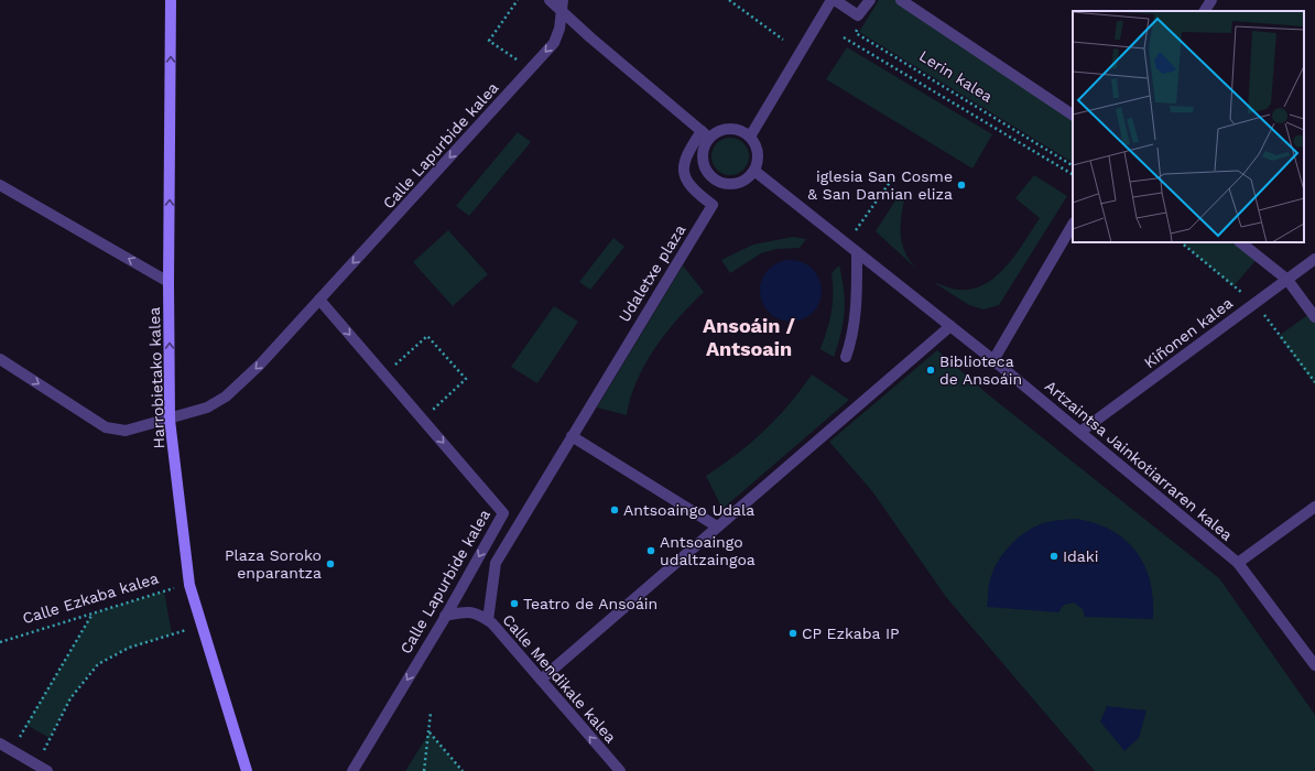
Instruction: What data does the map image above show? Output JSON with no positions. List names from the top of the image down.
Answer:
{
  "streets": {
    "main road": ["Harrobietako kalea"],
    "street": [
      "Lerin kalea",
      "Calle Lapurbide kalea",
      "Udaletxe plaza",
      "Kiñonen kalea",
      "Artzaintsa Jainkotiarraren kalea",
      "Calle Mendikale kalea"
    ],
    "path": ["Calle Ezkaba kalea"]
  },
  "crossings": [
    ["Calle Lapurbide kalea", "Harrobietako kalea"],
    ["Calle Lapurbide kalea", "Calle Mendikale kalea"],
    ["Udaletxe plaza", "Artzaintsa Jainkotiarraren kalea"],
    ["Udaletxe plaza", "Calle Mendikale kalea"],
    ["Kiñonen kalea", "Artzaintsa Jainkotiarraren kalea"],
    ["Harrobietako kalea", "Calle Ezkaba kalea"]
  ],
  "one_way": ["Harrobietako kalea", "Calle Mendikale kalea"],
  "districts": ["Ansoáin / Antsoain"],
  "places": [
    "iglesia San Cosme & San Damian eliza",
    "Biblioteca de Ansoáin",
    "Antsoaingo Udala",
    "Antsoaingo udaltzaingoa",
    "Idaki",
    "Plaza Soroko enparantza",
    "Teatro de Ansoáin",
    "CP Ezkaba IP"
  ]
}
